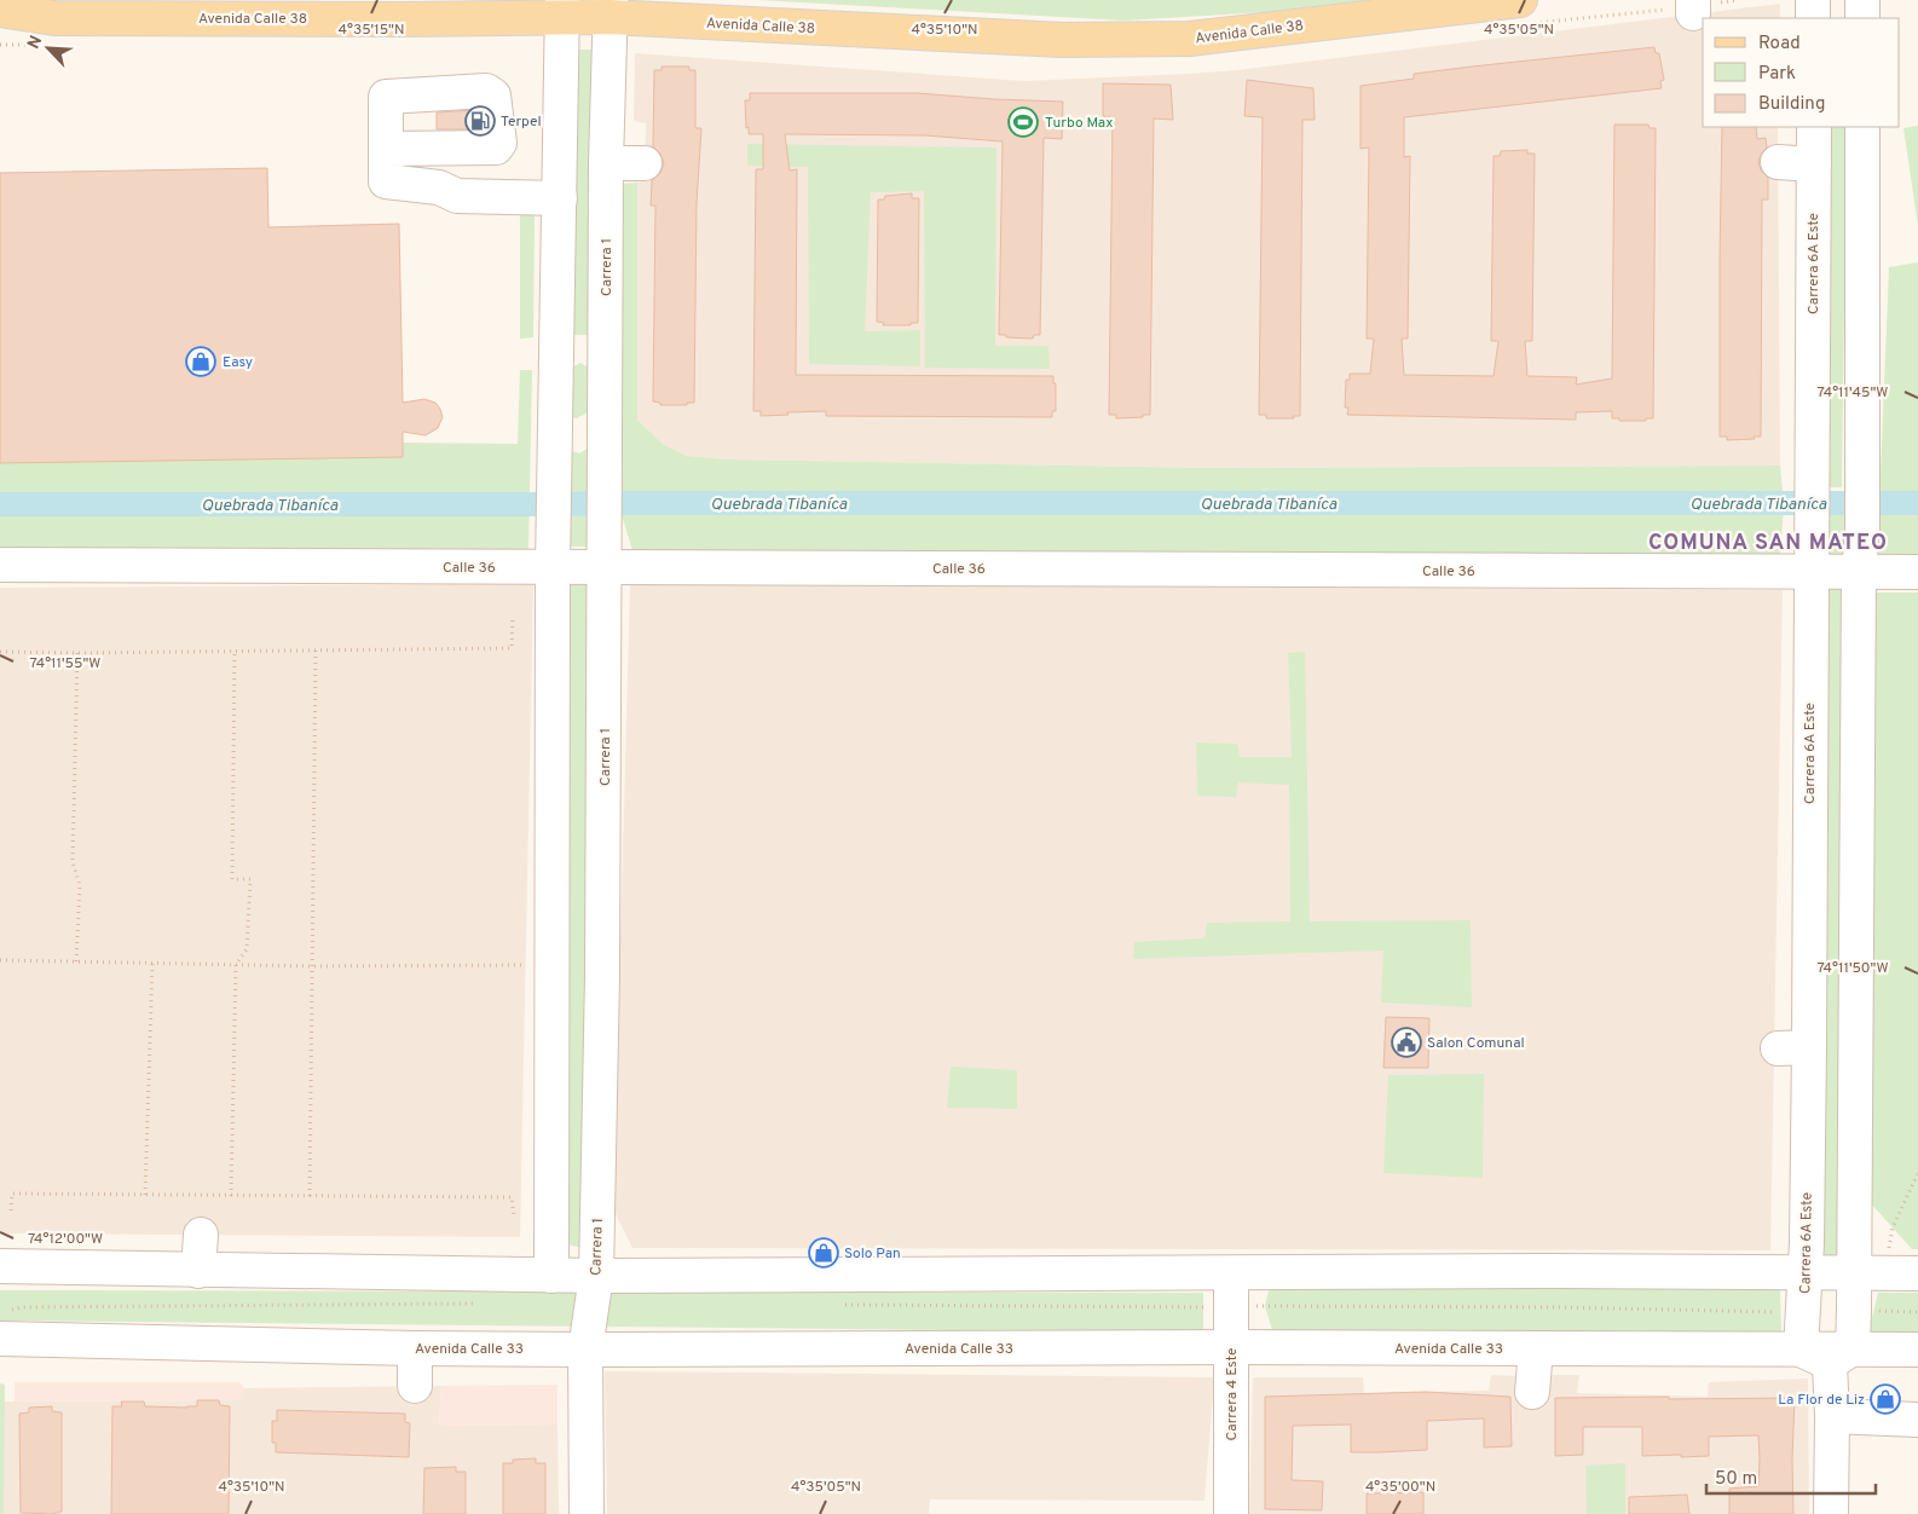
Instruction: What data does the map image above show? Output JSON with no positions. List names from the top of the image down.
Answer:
{
  "streets": {
    "main road": ["Avenida Calle 38"],
    "street": [
      "Carrera 6A Este",
      "Carrera 1",
      "Calle 36",
      "Avenida Calle 33",
      "Carrera 4 Este"
    ]
  },
  "crossings": [
    ["Avenida Calle 38", "Carrera 1"],
    ["Carrera 6A Este", "Calle 36"],
    ["Carrera 6A Este", "Avenida Calle 33"],
    ["Carrera 1", "Calle 36"],
    ["Carrera 1", "Avenida Calle 33"],
    ["Avenida Calle 33", "Carrera 4 Este"]
  ],
  "districts": ["COMUNA SAN MATEO"],
  "water": ["Quebrada Tibaníca"],
  "places": {
    "fuel station": ["Terpel"],
    "sports": ["Turbo Max"],
    "shop": ["Easy", "Solo Pan", "La Flor de Liz"],
    "public building": ["Salon Comunal"]
  },
  "legend": ["Road", "Park", "Building"],
  "scale_bar": "50 m",
  "north": "top left",
  "coordinates": [
    "4°35'15\"N",
    "4°35'10\"N",
    "4°35'05\"N",
    "74°11'45\"W",
    "74°11'55\"W",
    "74°11'50\"W",
    "74°12'00\"W",
    "4°35'00\"N"
  ]
}
